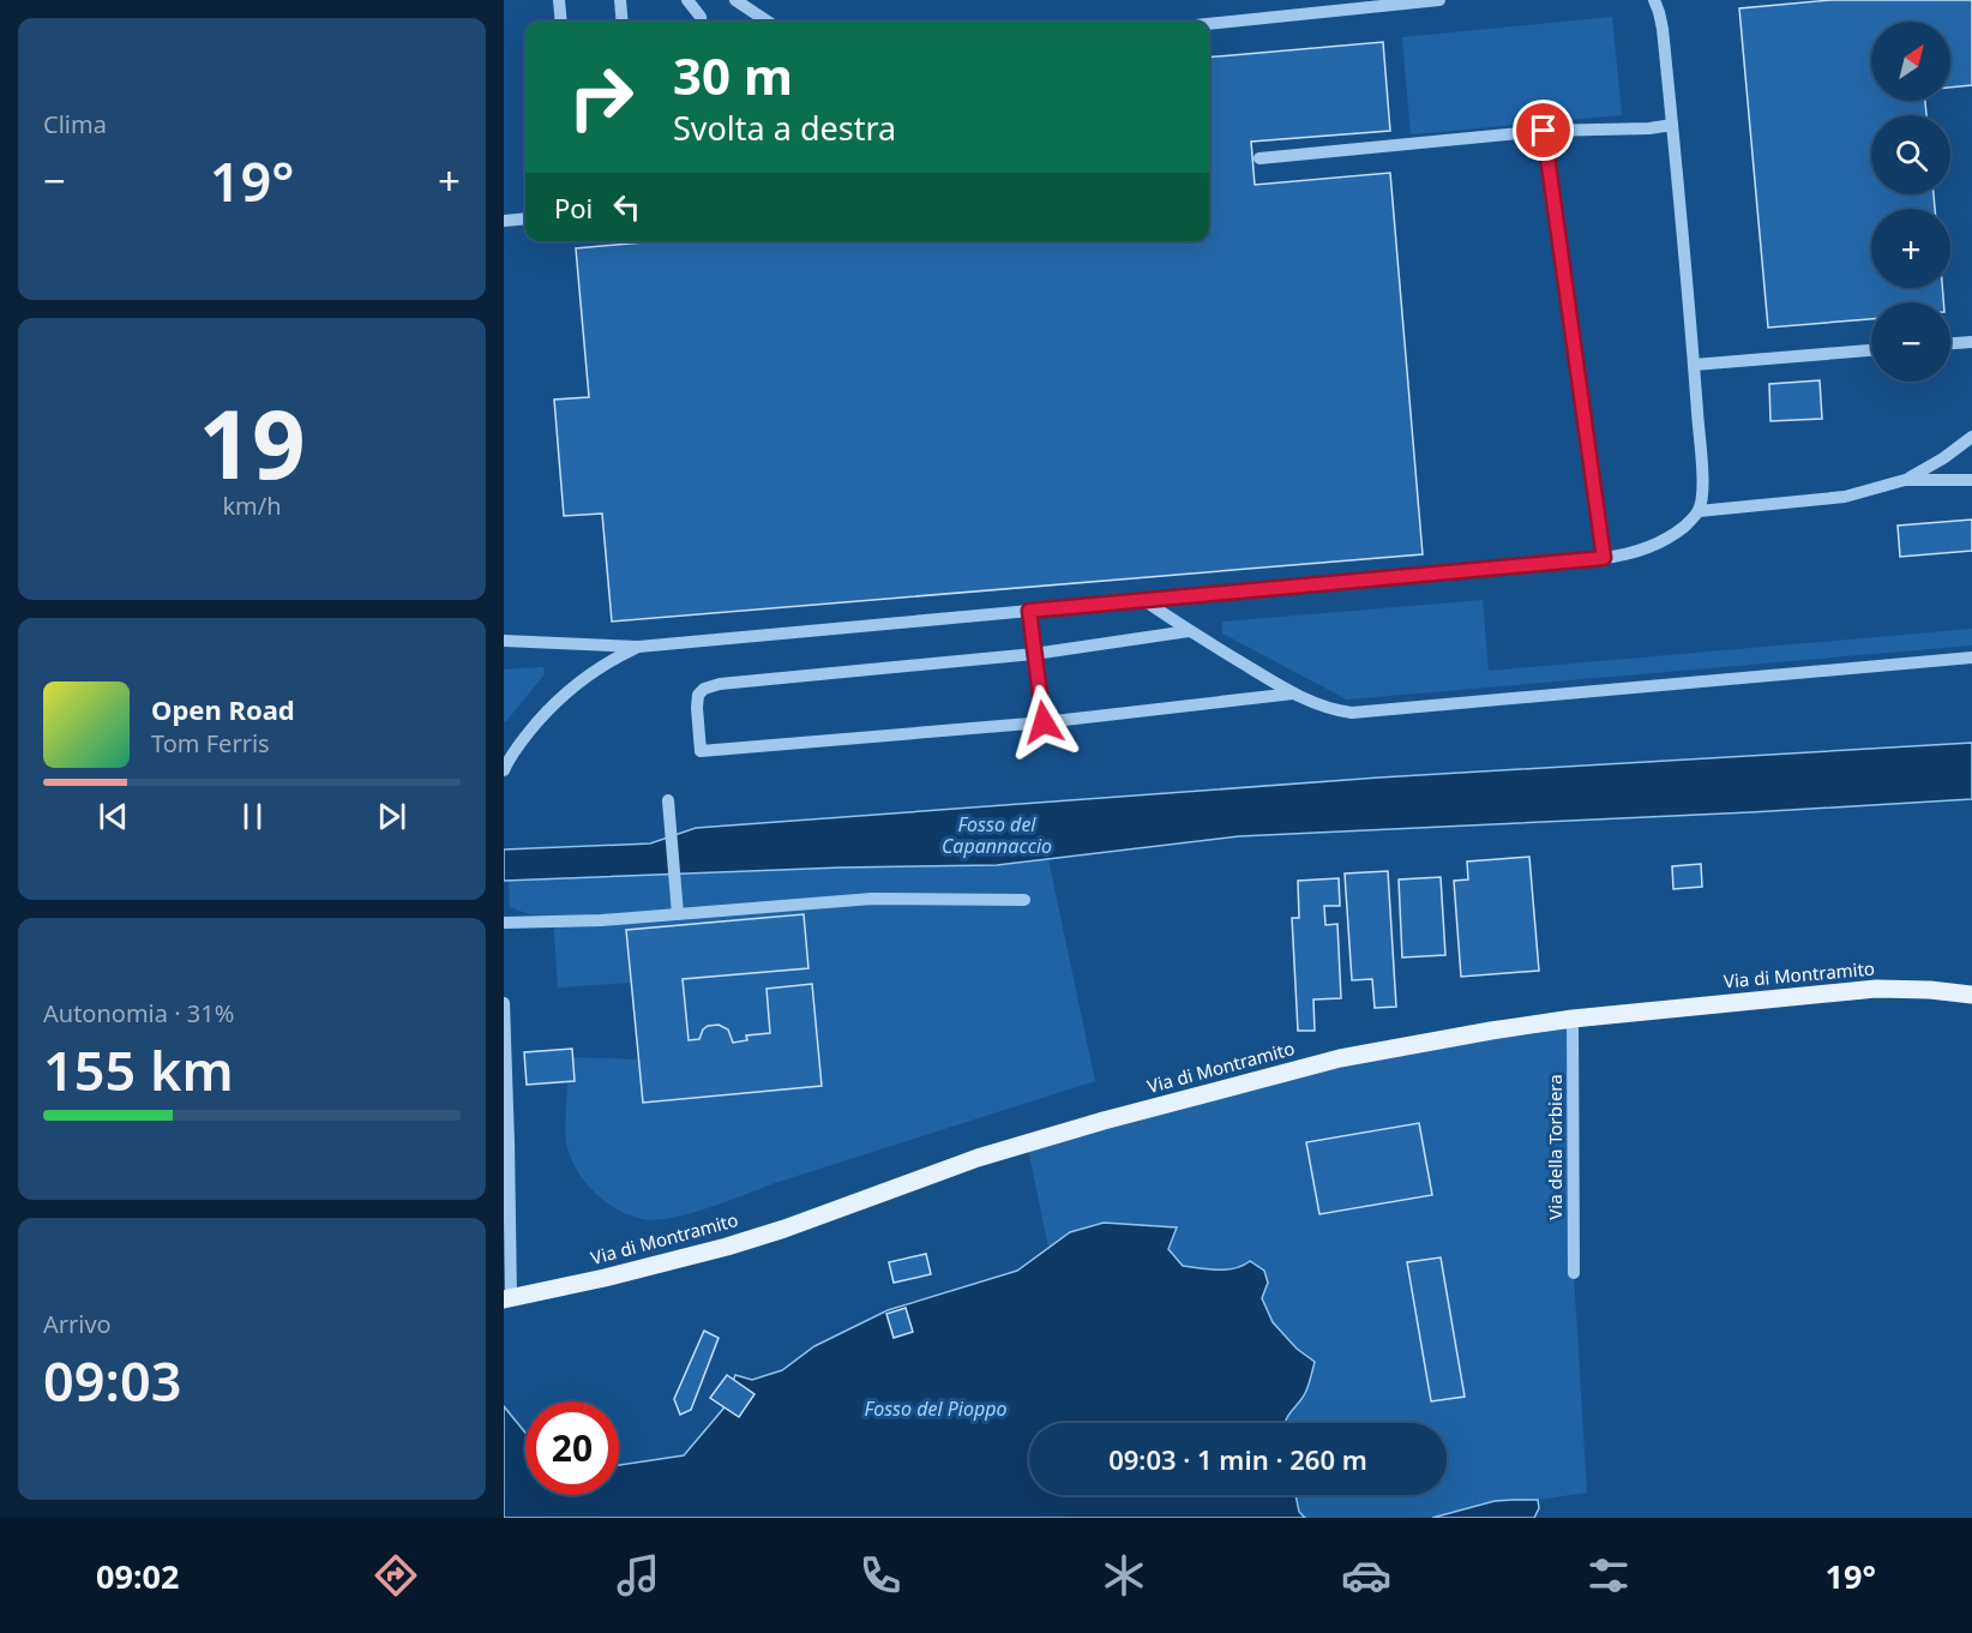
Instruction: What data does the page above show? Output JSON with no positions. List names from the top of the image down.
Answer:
{
  "streets": {
    "main road": ["Via di Montramito"],
    "street": ["Via della Torbiera"]
  },
  "crossings": [
    ["Via di Montramito", "Via della Torbiera"]
  ],
  "water": ["Fosso del Capannaccio", "Fosso del Pioppo"],
  "north": "top right",
  "page": {
    "tile": [
      "Clima",
      ["19", "km/h"],
      ["Autonomia · 31%", "155 km"],
      ["Arrivo", "09:03"]
    ],
    "map_buttons": ["+", "−"],
    "turn": ["30 m", "Svolta a destra"],
    "heat": ["−", "19°", "+"],
    "then": "Poi",
    "song": ["Open Road", "Tom Ferris"],
    "limit": "20",
    "trip": "09:03 · 1 min · 260 m",
    "tabs": ["09:02", "19°"]
  }
}
